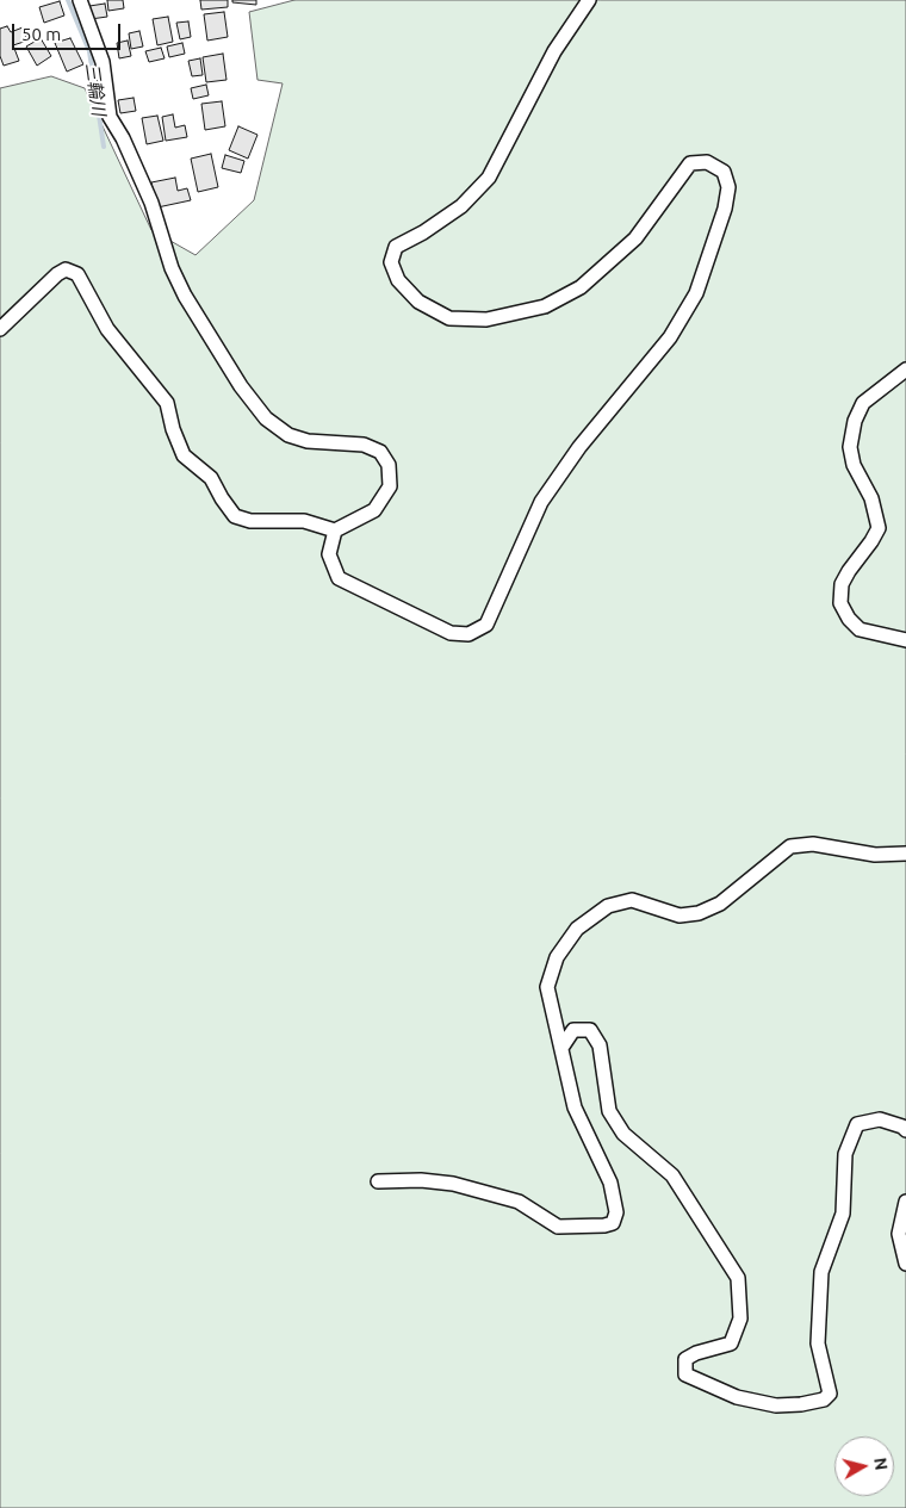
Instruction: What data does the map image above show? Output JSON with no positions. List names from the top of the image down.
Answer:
{
  "water": ["三輪川"],
  "scale_bar": "50 m",
  "north": "right"
}
